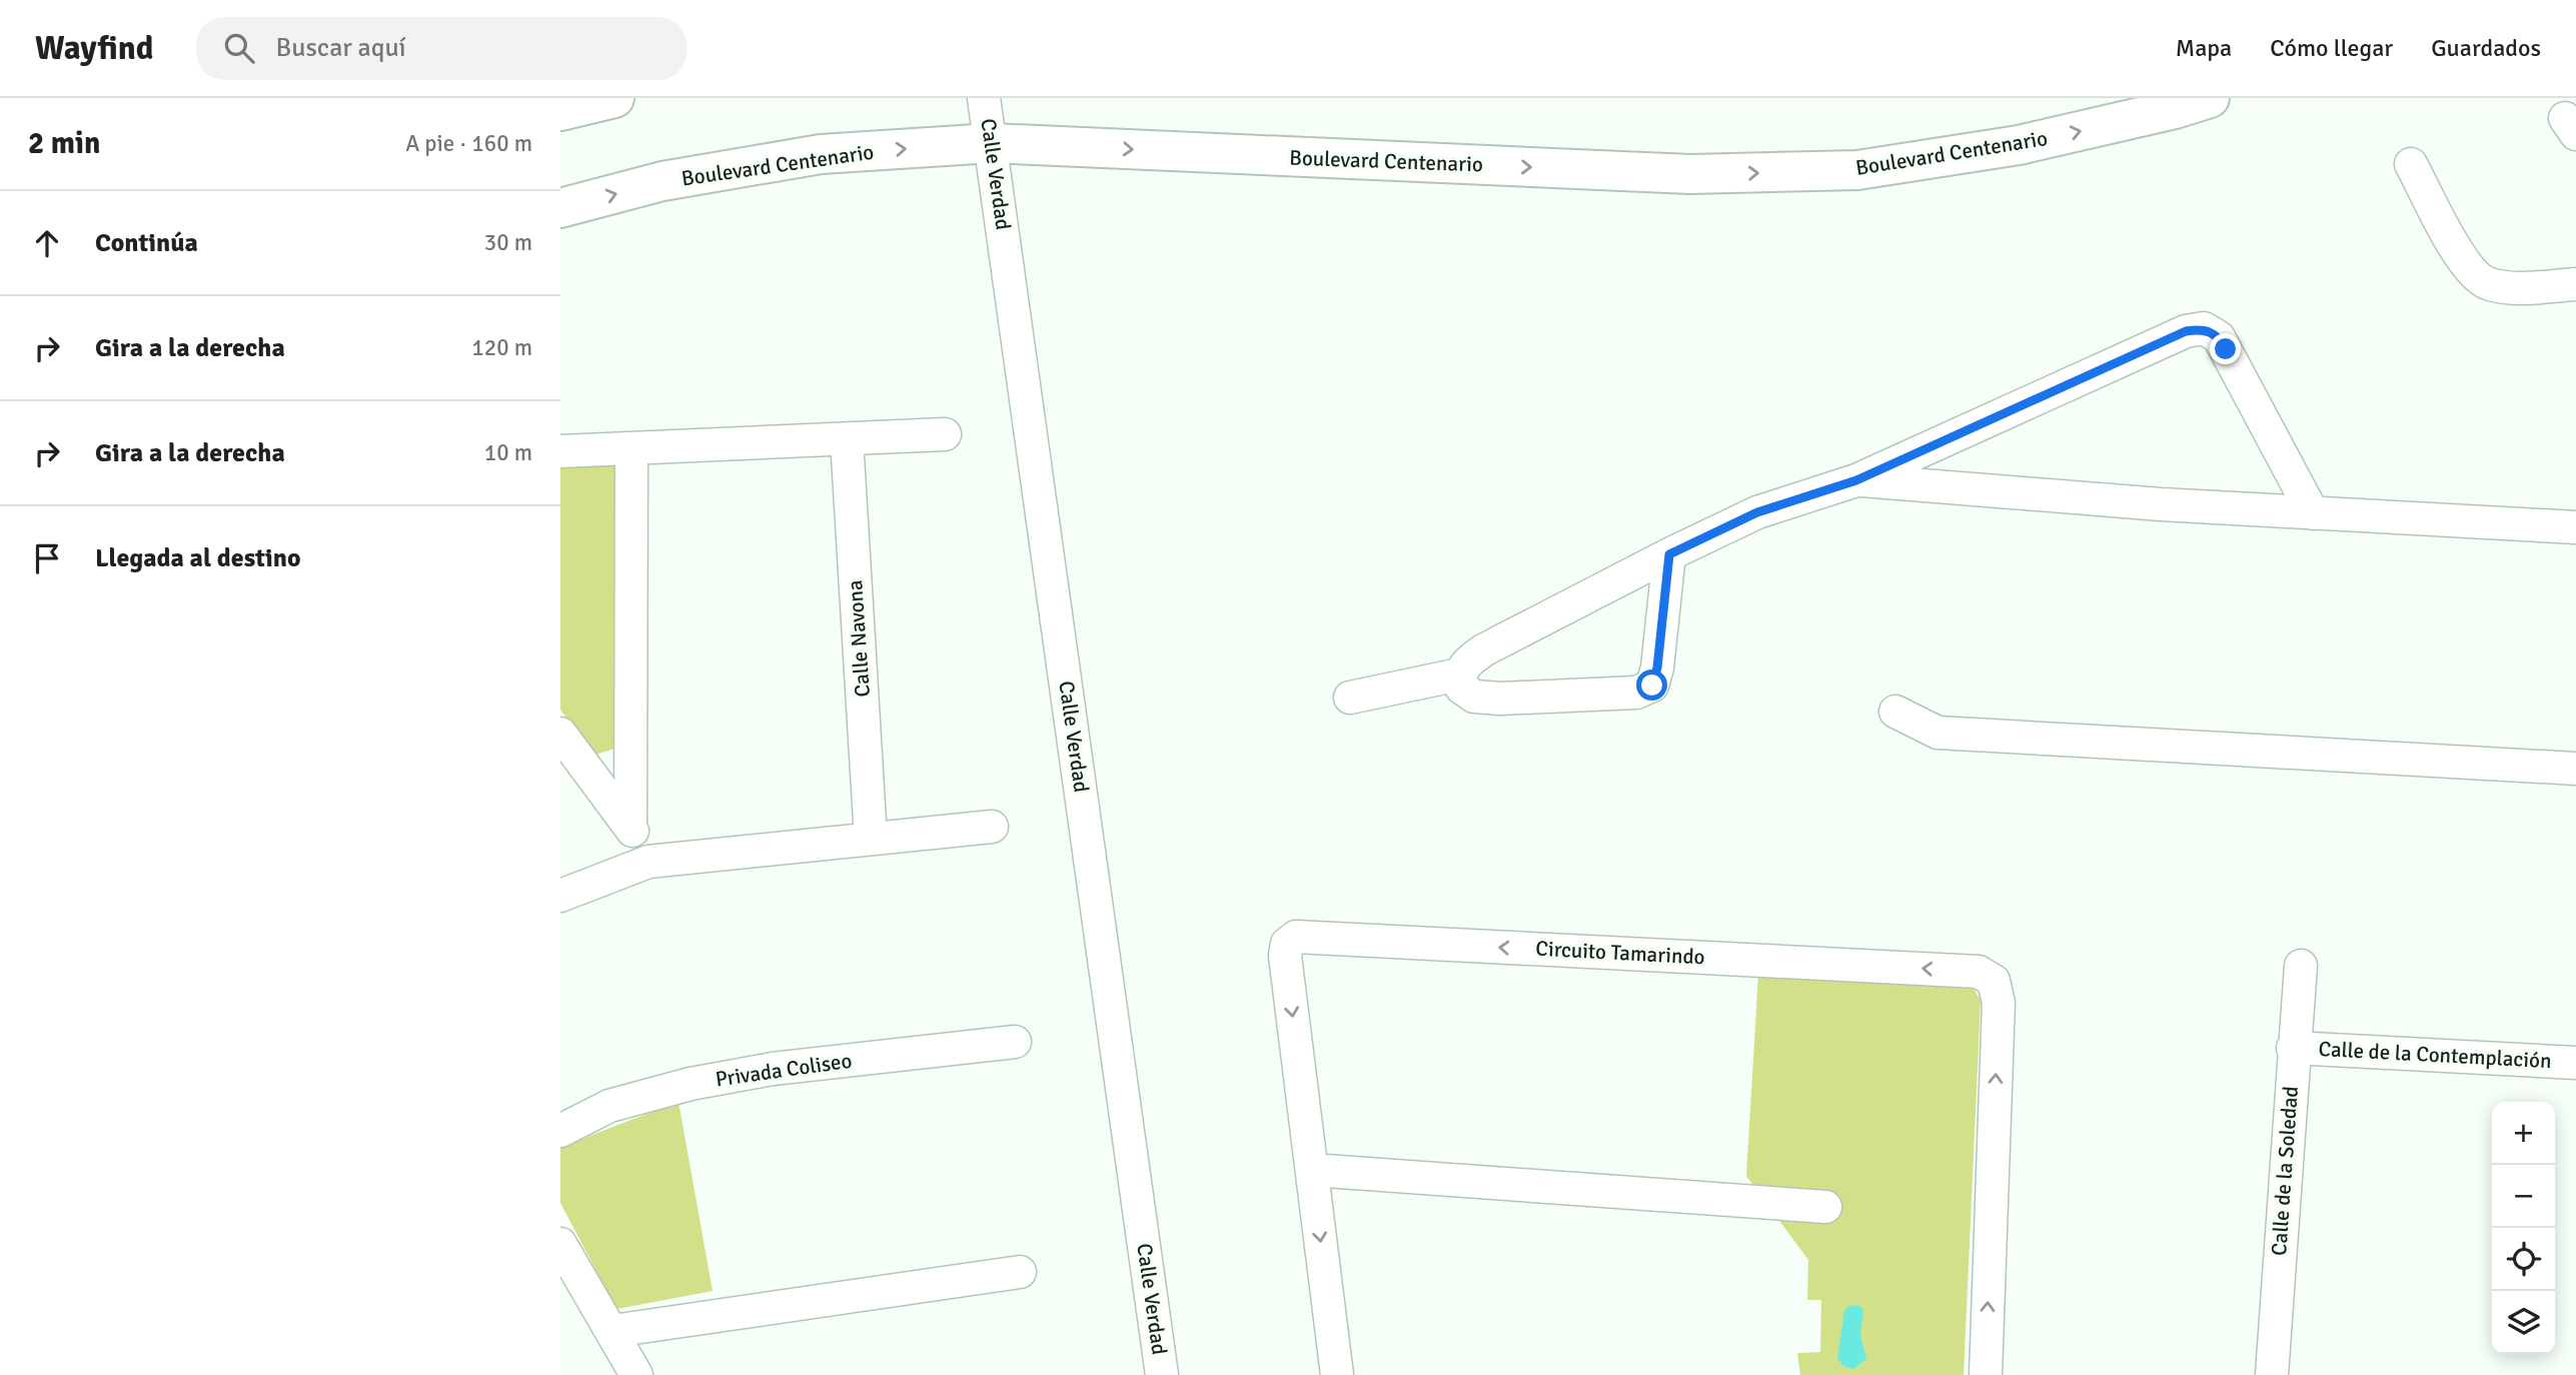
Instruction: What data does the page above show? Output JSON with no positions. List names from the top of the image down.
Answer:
{
  "streets": {
    "main road": ["Boulevard Centenario"],
    "street": [
      "Calle Verdad",
      "Calle Navona",
      "Circuito Tamarindo",
      "Calle de la Contemplación",
      "Privada Coliseo",
      "Calle de la Soledad"
    ]
  },
  "crossings": [
    ["Boulevard Centenario", "Calle Verdad"],
    ["Calle de la Contemplación", "Calle de la Soledad"]
  ],
  "one_way": ["Boulevard Centenario"],
  "page": {
    "header": "Wayfind",
    "search": "Buscar aquí",
    "nav": ["Mapa", "Cómo llegar", "Guardados"],
    "heading": ["2 min", "A pie · 160 m"],
    "list": [
      ["Continúa", "30 m"],
      ["Gira a la derecha", "120 m"],
      ["Gira a la derecha", "10 m"],
      "Llegada al destino"
    ],
    "map_buttons": ["+", "−"]
  }
}
